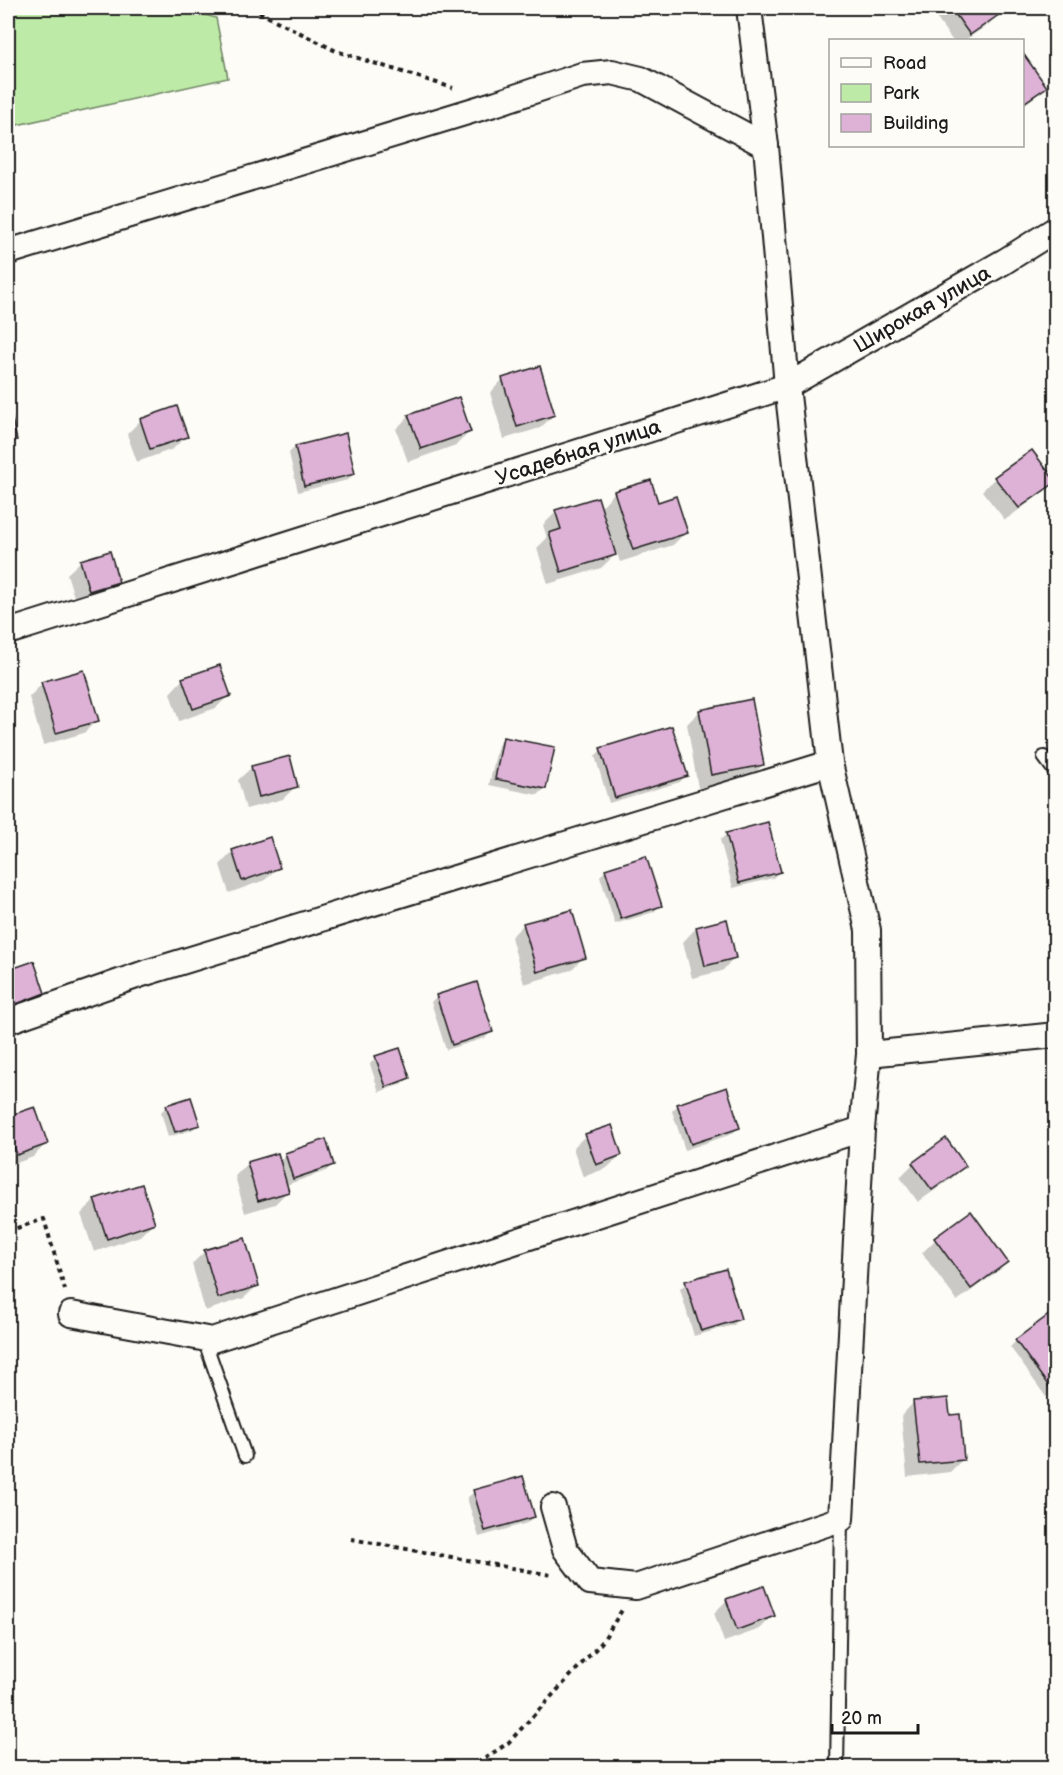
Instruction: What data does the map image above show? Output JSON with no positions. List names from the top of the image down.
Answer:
{
  "streets": {
    "street": ["Широкая улица", "Усадебная улица"]
  },
  "crossings": [
    ["Широкая улица", "Усадебная улица"]
  ],
  "legend": ["Road", "Park", "Building"],
  "scale_bar": "20 m"
}
